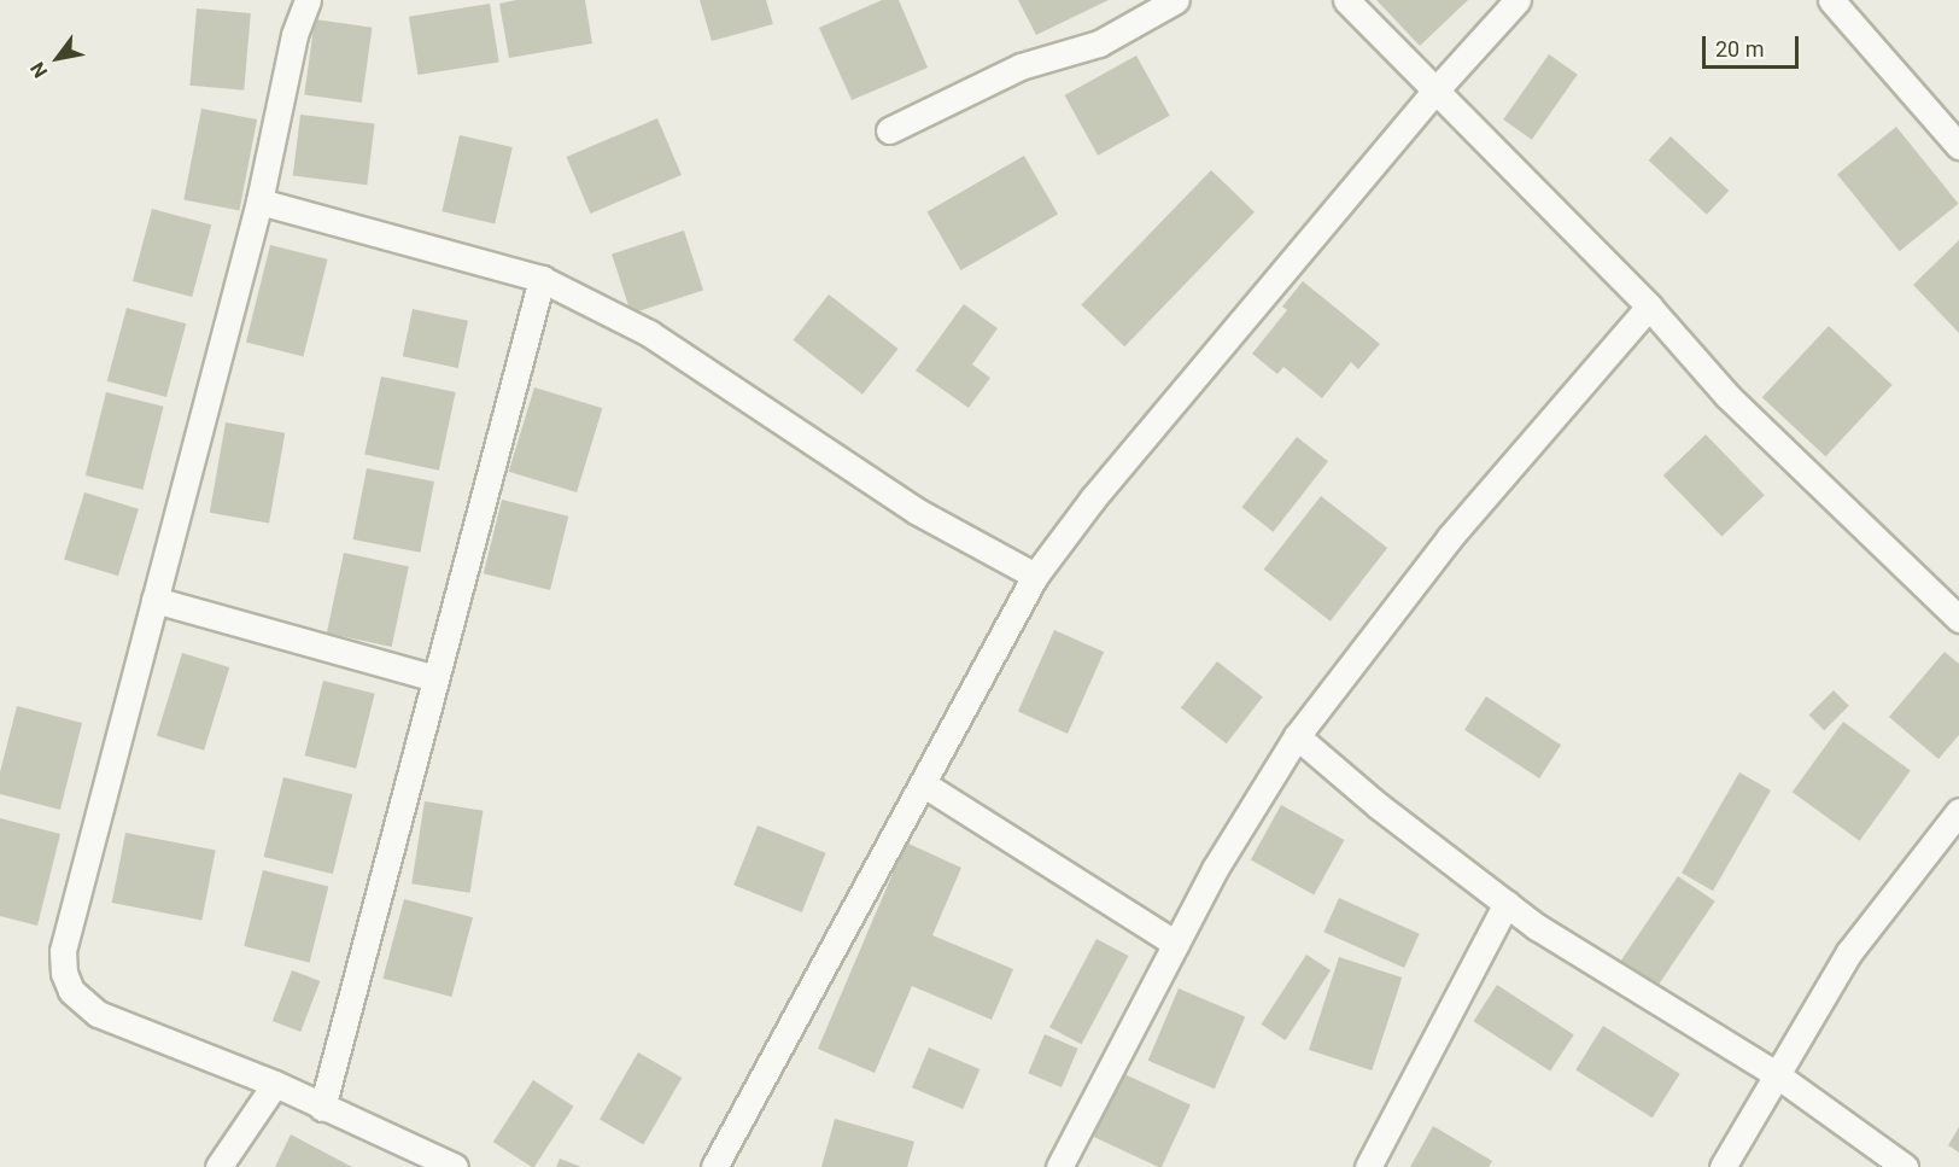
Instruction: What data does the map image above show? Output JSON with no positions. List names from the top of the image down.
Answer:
{
  "scale_bar": "20 m",
  "north": "bottom left"
}
